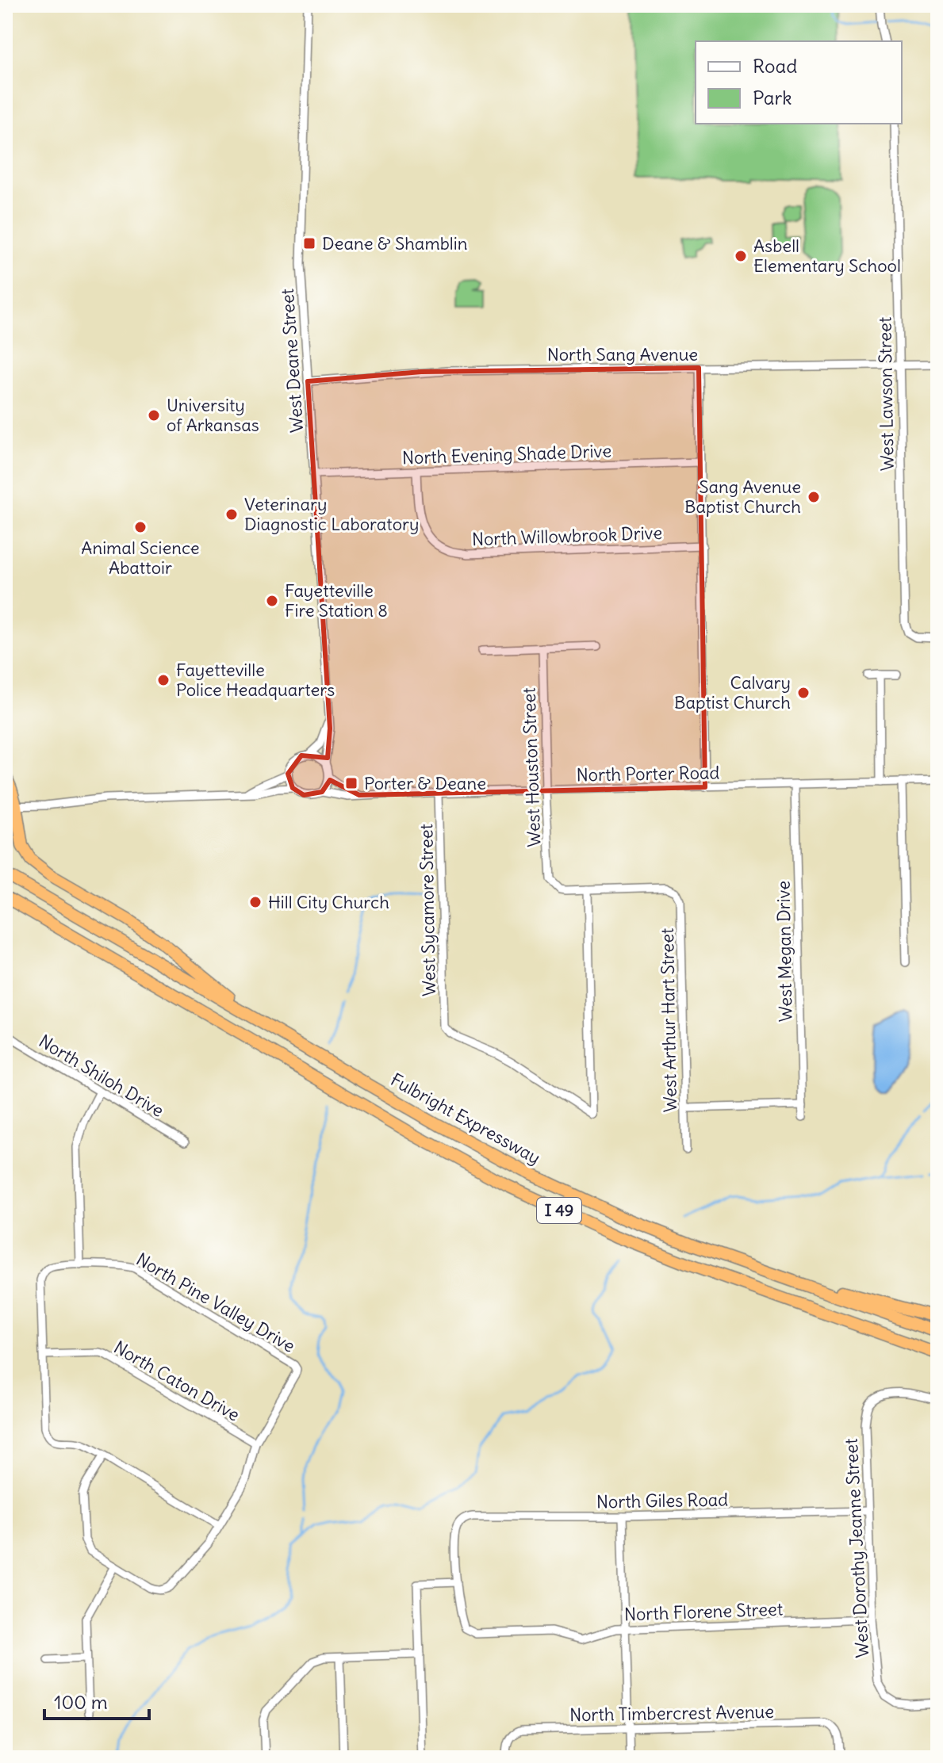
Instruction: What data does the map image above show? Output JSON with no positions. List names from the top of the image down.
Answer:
{
  "streets": {
    "highway": ["Fulbright Expressway", "I 49"],
    "street": [
      "North Sang Avenue",
      "West Deane Street",
      "West Lawson Street",
      "North Evening Shade Drive",
      "North Willowbrook Drive",
      "West Houston Street",
      "North Porter Road",
      "West Sycamore Street",
      "West Megan Drive",
      "West Arthur Hart Street",
      "North Shiloh Drive",
      "North Pine Valley Drive",
      "North Caton Drive",
      "North Giles Road",
      "West Dorothy Jeanne Street",
      "North Florene Street",
      "North Timbercrest Avenue"
    ]
  },
  "crossings": [
    ["North Sang Avenue", "West Deane Street"],
    ["North Sang Avenue", "West Lawson Street"],
    ["West Deane Street", "North Evening Shade Drive"],
    ["West Deane Street", "North Porter Road"],
    ["North Evening Shade Drive", "North Willowbrook Drive"],
    ["West Houston Street", "North Porter Road"],
    ["West Houston Street", "West Sycamore Street"],
    ["West Houston Street", "West Arthur Hart Street"],
    ["North Porter Road", "West Sycamore Street"],
    ["North Porter Road", "West Megan Drive"],
    ["West Sycamore Street", "West Arthur Hart Street"],
    ["North Pine Valley Drive", "North Caton Drive"],
    ["North Giles Road", "West Dorothy Jeanne Street"],
    ["North Giles Road", "North Florene Street"],
    ["West Dorothy Jeanne Street", "North Florene Street"]
  ],
  "places": {
    "transit": ["Deane & Shamblin", "Porter & Deane"],
    "other": [
      "Asbell Elementary School",
      "University of Arkansas",
      "Sang Avenue Baptist Church",
      "Veterinary Diagnostic Laboratory",
      "Animal Science Abattoir",
      "Fayetteville Fire Station 8",
      "Fayetteville Police Headquarters",
      "Calvary Baptist Church",
      "Hill City Church"
    ]
  },
  "legend": ["Road", "Park"],
  "scale_bar": "100 m"
}
